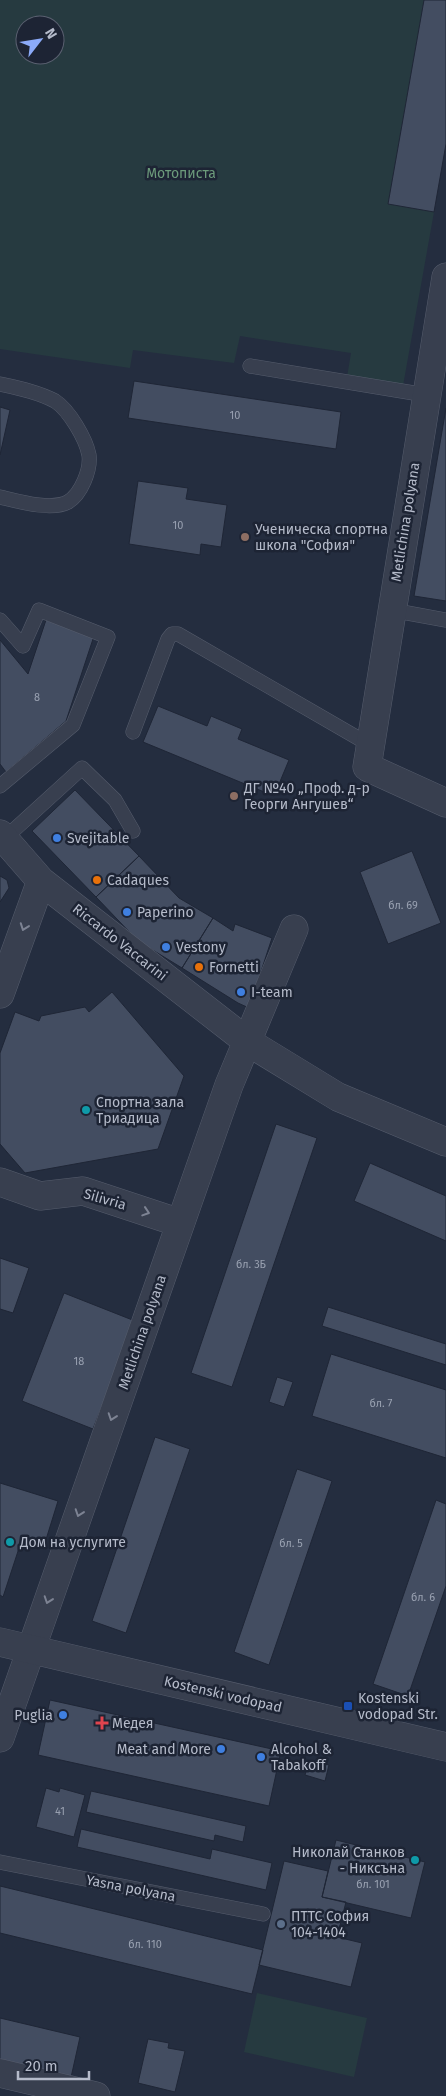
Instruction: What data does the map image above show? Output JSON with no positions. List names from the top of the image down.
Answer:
{
  "streets": {
    "street": [
      "Metlichina polyana",
      "Riccardo Vaccarini",
      "Silivria",
      "Kostenski vodopad"
    ],
    "lane": ["Yasna polyana"]
  },
  "crossings": [
    ["Metlichina polyana", "Riccardo Vaccarini"],
    ["Metlichina polyana", "Silivria"],
    ["Metlichina polyana", "Kostenski vodopad"]
  ],
  "one_way": ["Silivria"],
  "parks": ["Мотописта"],
  "places": {
    "other": [
      "Ученическа спортна школа \"София\"",
      "ДГ №40 „Проф. д-р Георги Ангушев“",
      "Svejitable",
      "Cadaques",
      "Paperino",
      "Vestony",
      "Fornetti",
      "I-team",
      "Спортна зала Триадица",
      "Дом на услугите",
      "Puglia",
      "Meat and More",
      "Alcohol & Tabakoff",
      "Николай Станков - Никсъна",
      "ПТТС София 104-1404"
    ],
    "transit": ["Kostenski vodopad Str."],
    "health": ["Медея"]
  },
  "house_numbers": [
    "10",
    "10",
    "8",
    "бл. 69",
    "бл. 3Б",
    "18",
    "бл. 7",
    "бл. 5",
    "бл. 6",
    "41",
    "бл. 101",
    "бл. 110"
  ],
  "scale_bar": "20 m",
  "north": "top right"
}
